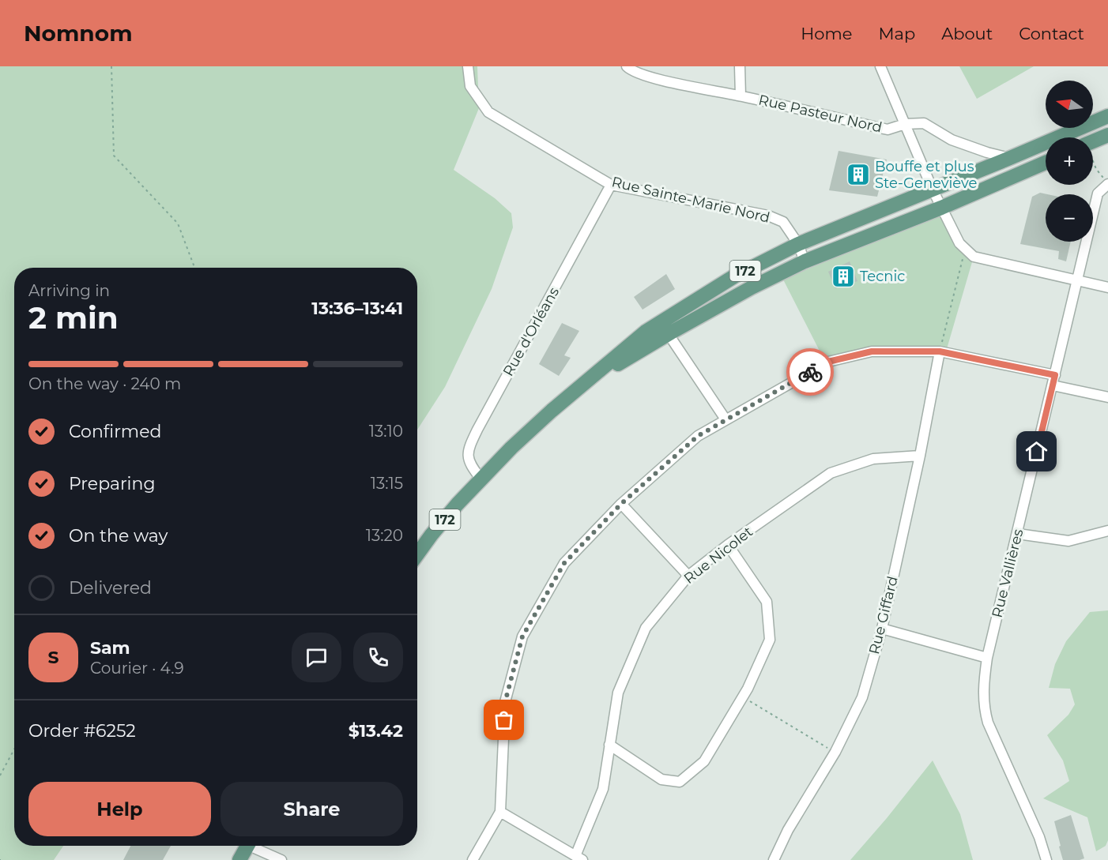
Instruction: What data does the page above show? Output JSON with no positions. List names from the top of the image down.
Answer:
{
  "streets": {
    "main road": ["172"],
    "street": [
      "Rue Pasteur Nord",
      "Rue Sainte-Marie Nord",
      "Rue d'Orléans",
      "Rue Nicolet",
      "Rue Vallières",
      "Rue Giffard"
    ]
  },
  "crossings": [
    ["Rue Pasteur Nord", "172"],
    ["Rue Sainte-Marie Nord", "172"],
    ["Rue Sainte-Marie Nord", "Rue d'Orléans"],
    ["172", "Rue d'Orléans"],
    ["Rue Nicolet", "Rue Giffard"]
  ],
  "places": {
    "building": ["Bouffe et plus Ste-Geneviève", "Tecnic"]
  },
  "north": "left",
  "page": {
    "header": "Nomnom",
    "nav": [
      "Home",
      "Map",
      "About",
      "Contact"
    ],
    "map_buttons": ["+", "−"],
    "heading": ["2 min", "Arriving in", "13:36–13:41"],
    "panel": [
      "Sam",
      "Courier · 4.9",
      "Order #6252",
      "$13.42"
    ],
    "bar": "On the way · 240 m",
    "list": [
      ["Confirmed", "13:10"],
      ["Preparing", "13:15"],
      ["On the way", "13:20"],
      "Delivered"
    ],
    "round": "S",
    "buttons": ["Help", "Share"]
  }
}
